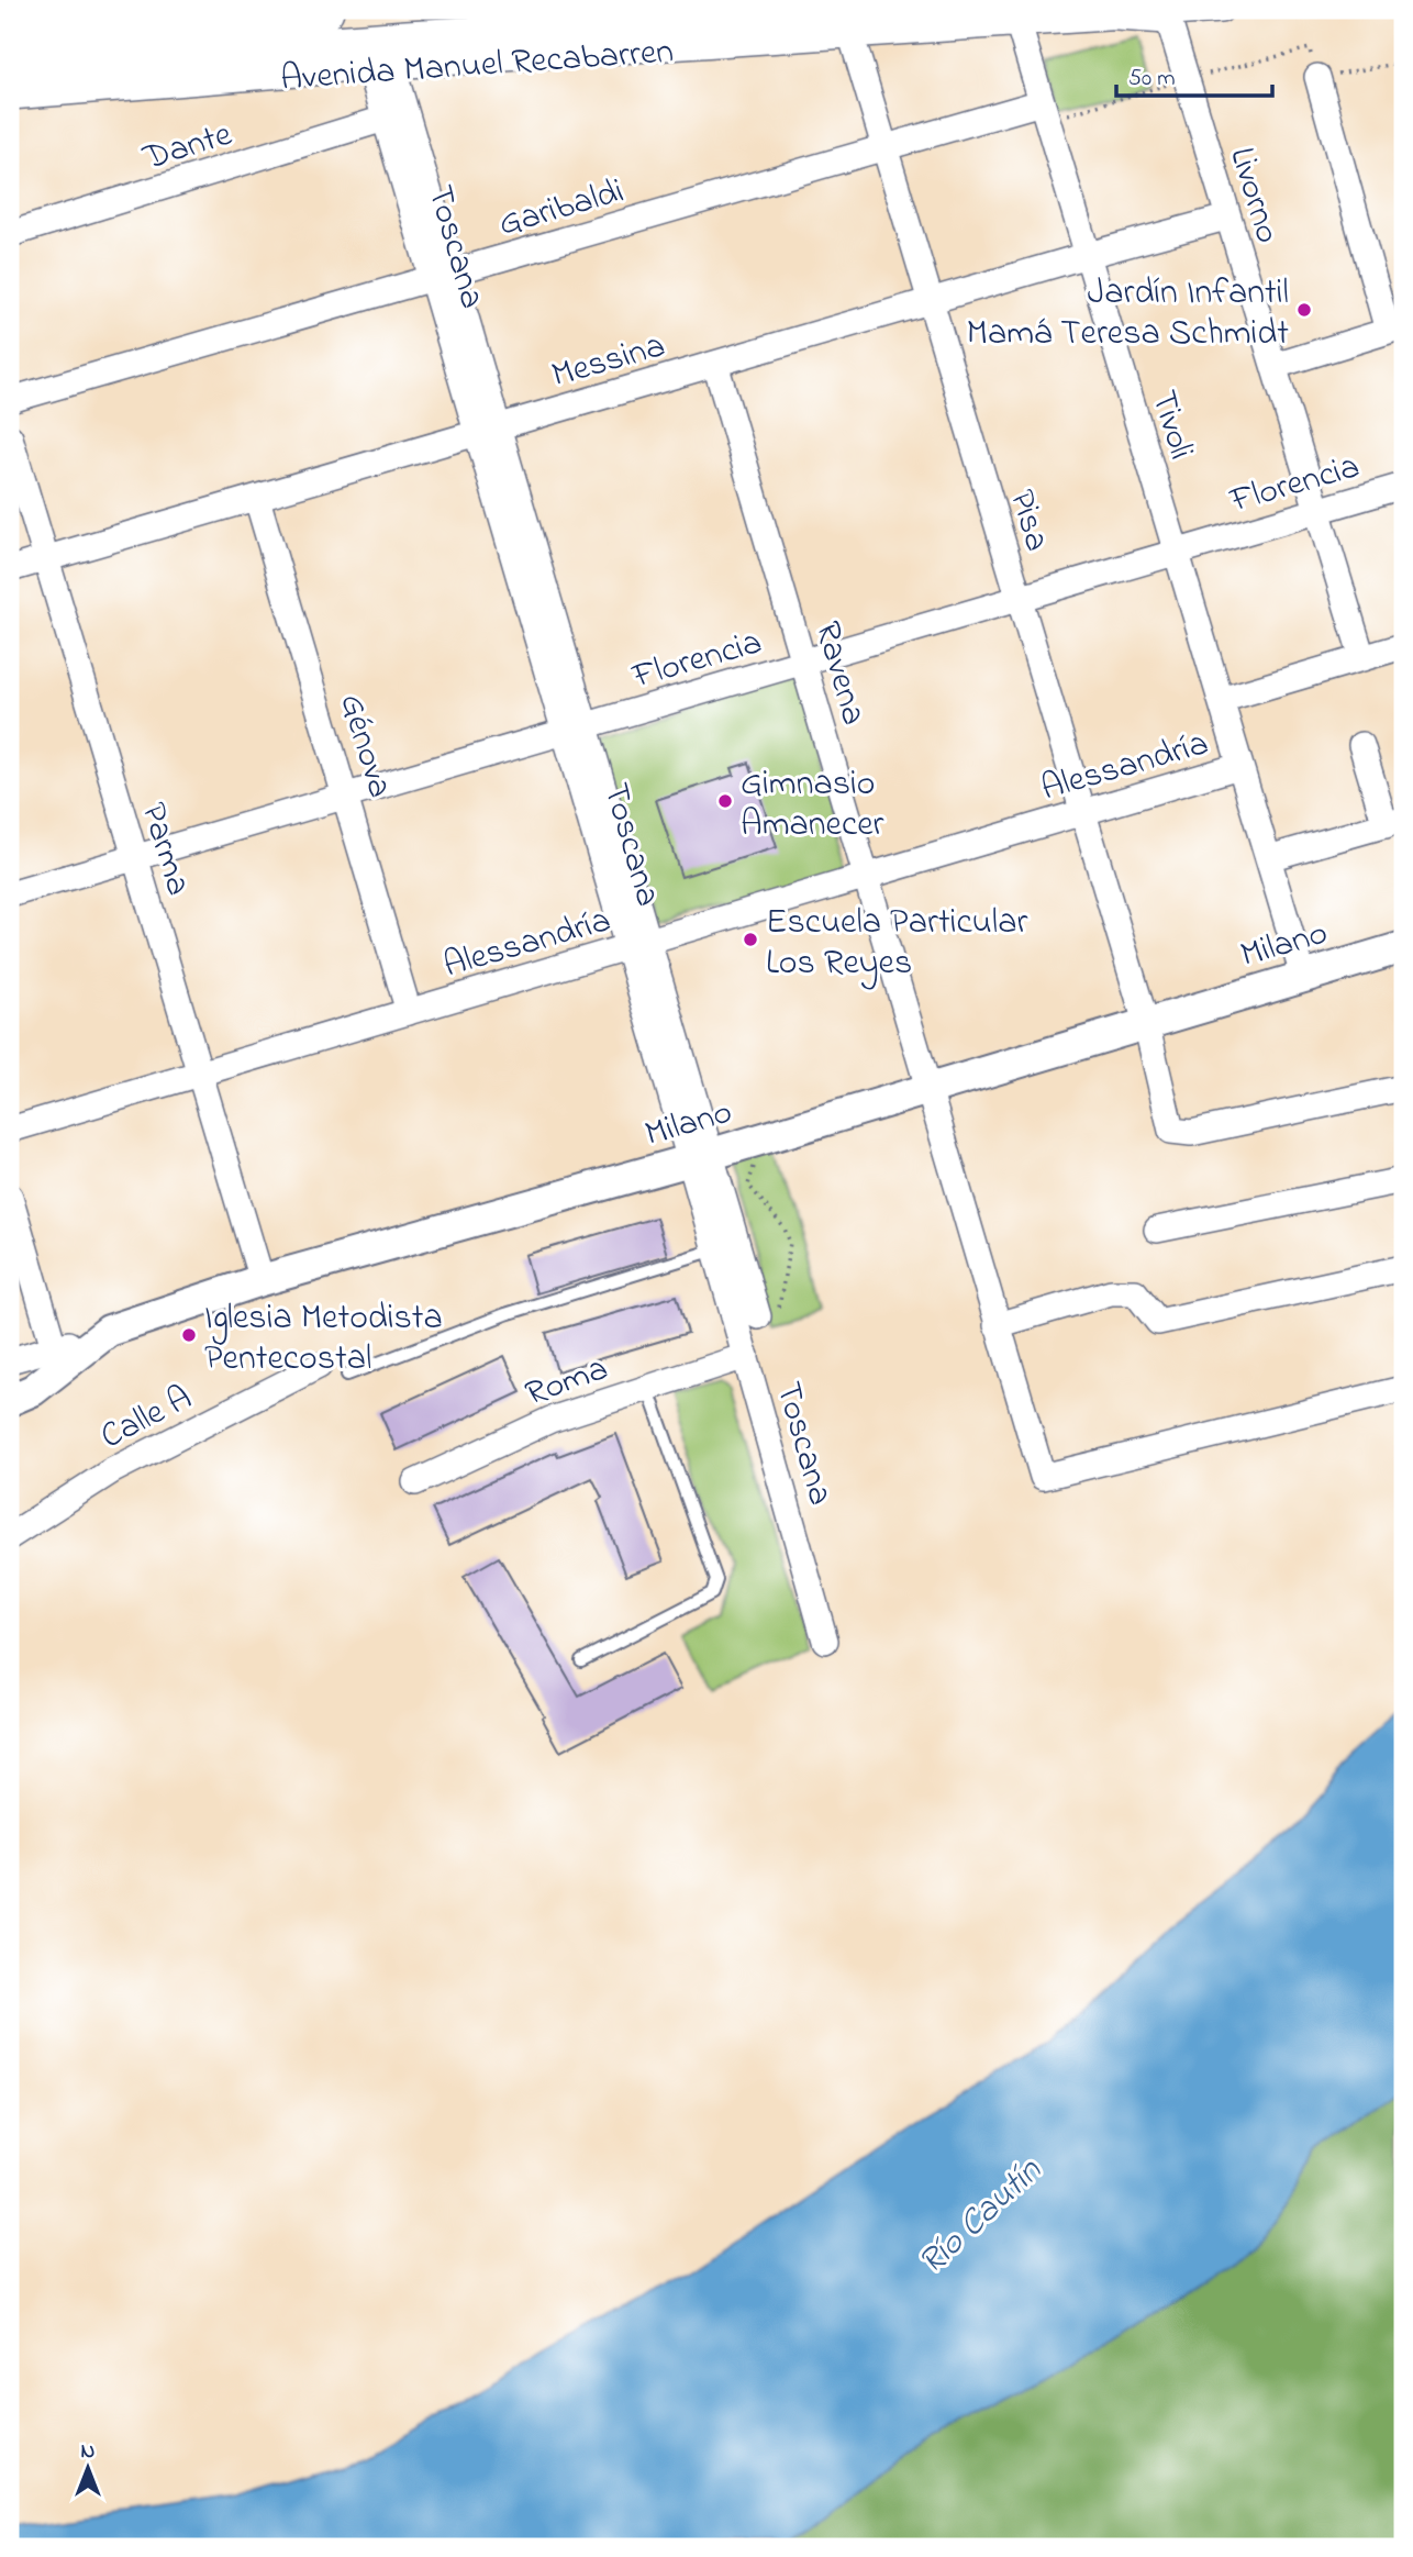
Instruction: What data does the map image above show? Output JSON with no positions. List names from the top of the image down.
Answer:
{
  "streets": {
    "main road": ["Avenida Manuel Recabarren"],
    "street": [
      "Dante",
      "Livorno",
      "Garibaldi",
      "Toscana",
      "Messina",
      "Tivoli",
      "Florencia",
      "Pisa",
      "Ravena",
      "Génova",
      "Alessandría",
      "Parma",
      "Milano",
      "Roma",
      "Calle A"
    ]
  },
  "crossings": [
    ["Avenida Manuel Recabarren", "Livorno"],
    ["Avenida Manuel Recabarren", "Toscana"],
    ["Avenida Manuel Recabarren", "Tivoli"],
    ["Avenida Manuel Recabarren", "Pisa"],
    ["Dante", "Toscana"],
    ["Livorno", "Messina"],
    ["Livorno", "Florencia"],
    ["Livorno", "Alessandría"],
    ["Garibaldi", "Toscana"],
    ["Garibaldi", "Tivoli"],
    ["Garibaldi", "Pisa"],
    ["Toscana", "Messina"],
    ["Toscana", "Florencia"],
    ["Toscana", "Alessandría"],
    ["Toscana", "Milano"],
    ["Toscana", "Roma"],
    ["Messina", "Tivoli"],
    ["Messina", "Pisa"],
    ["Messina", "Ravena"],
    ["Messina", "Génova"],
    ["Messina", "Parma"],
    ["Tivoli", "Florencia"],
    ["Tivoli", "Alessandría"],
    ["Tivoli", "Milano"],
    ["Florencia", "Pisa"],
    ["Florencia", "Ravena"],
    ["Florencia", "Génova"],
    ["Florencia", "Parma"],
    ["Pisa", "Alessandría"],
    ["Pisa", "Milano"],
    ["Ravena", "Alessandría"],
    ["Ravena", "Milano"],
    ["Génova", "Alessandría"],
    ["Alessandría", "Parma"],
    ["Parma", "Milano"]
  ],
  "water": ["Río Cautín"],
  "places": [
    "Jardín Infantil Mamá Teresa Schmidt",
    "Gimnasio Amanecer",
    "Escuela Particular Los Reyes",
    "Iglesia Metodista Pentecostal"
  ],
  "scale_bar": "50 m",
  "north": "top"
}
